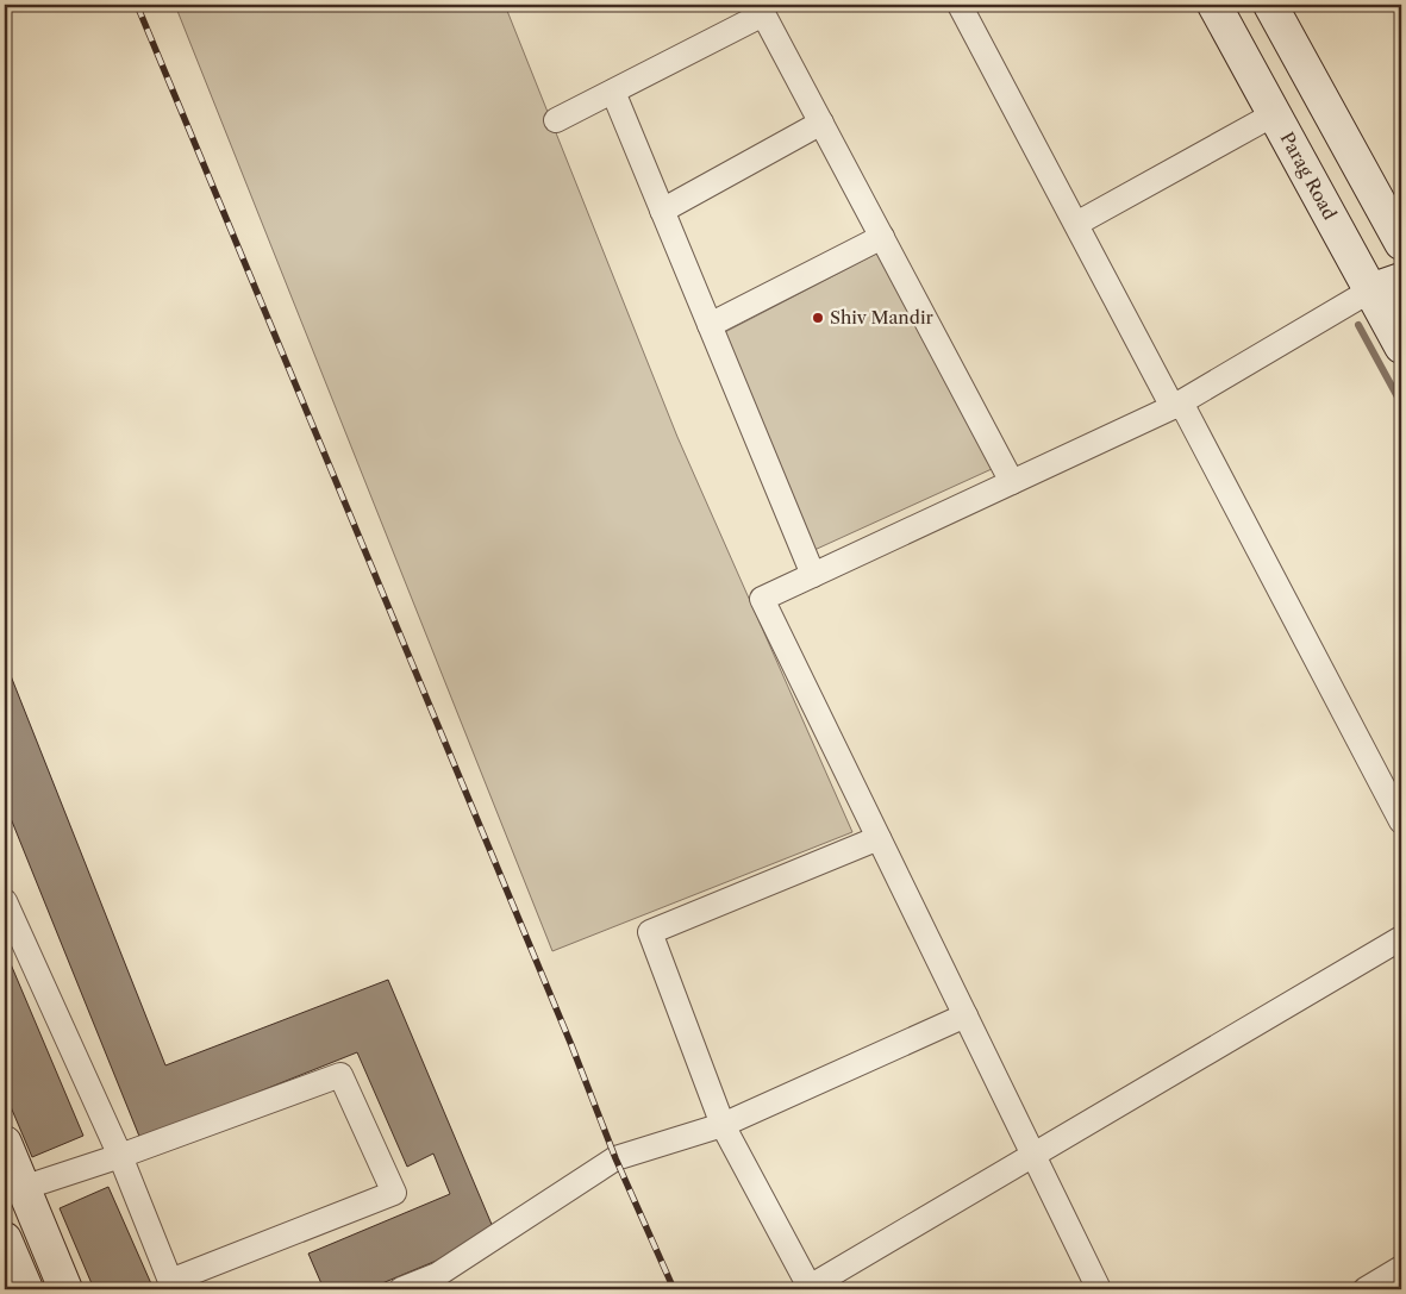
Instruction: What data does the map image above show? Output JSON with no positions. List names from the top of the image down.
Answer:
{
  "streets": {
    "street": ["Parag Road"]
  },
  "places": ["Shiv Mandir"]
}
